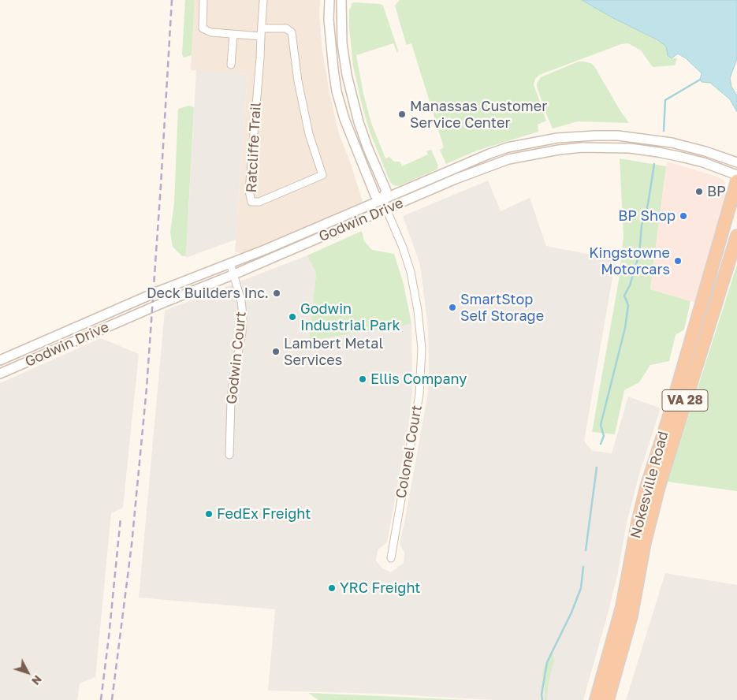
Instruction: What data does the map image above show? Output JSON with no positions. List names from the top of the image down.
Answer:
{
  "streets": {
    "highway": ["VA 28", "Nokesville Road"],
    "street": [
      "Ratcliffe Trail",
      "Godwin Drive",
      "Godwin Court",
      "Colonel Court"
    ]
  },
  "crossings": [
    ["Godwin Drive", "Godwin Court"],
    ["Godwin Drive", "Colonel Court"]
  ],
  "places": [
    "Manassas Customer Service Center",
    "BP",
    "BP Shop",
    "Kingstowne Motorcars",
    "Deck Builders Inc.",
    "SmartStop Self Storage",
    "Godwin Industrial Park",
    "Lambert Metal Services",
    "Ellis Company",
    "FedEx Freight",
    "YRC Freight"
  ],
  "north": "bottom right"
}
